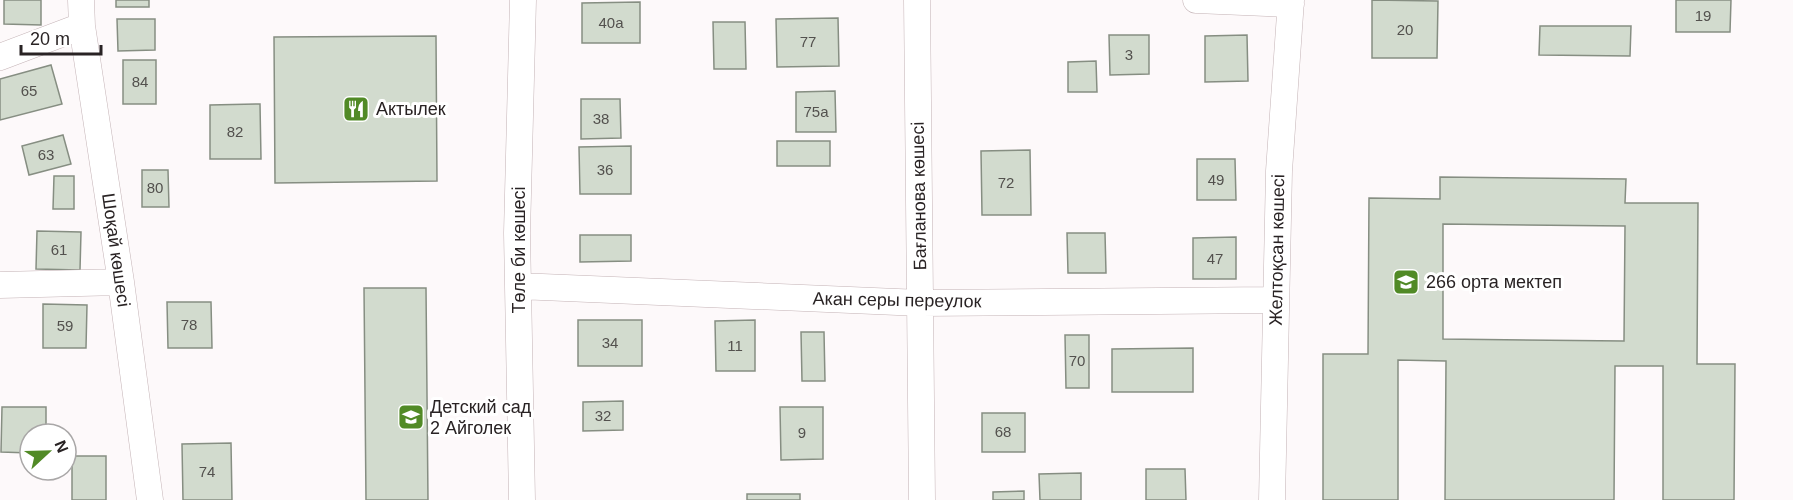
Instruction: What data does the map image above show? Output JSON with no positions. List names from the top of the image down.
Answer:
{
  "streets": {
    "street": [
      "Бағланова көшесі",
      "Шоқай көшесі",
      "Төле би көшесі",
      "Желтоқсан көшесі",
      "Акан серы переулок"
    ]
  },
  "crossings": [
    ["Бағланова көшесі", "Акан серы переулок"],
    ["Төле би көшесі", "Акан серы переулок"],
    ["Желтоқсан көшесі", "Акан серы переулок"]
  ],
  "places": {
    "restaurant": ["Актылек"],
    "school or university": ["266 орта мектеп", "Детский сад 2 Айголек"]
  },
  "house_numbers": [
    "19",
    "40а",
    "20",
    "77",
    "3",
    "84",
    "65",
    "75а",
    "38",
    "82",
    "63",
    "36",
    "49",
    "72",
    "80",
    "61",
    "47",
    "78",
    "59",
    "34",
    "11",
    "70",
    "32",
    "68",
    "9",
    "74"
  ],
  "scale_bar": "20 m",
  "north": "right"
}
